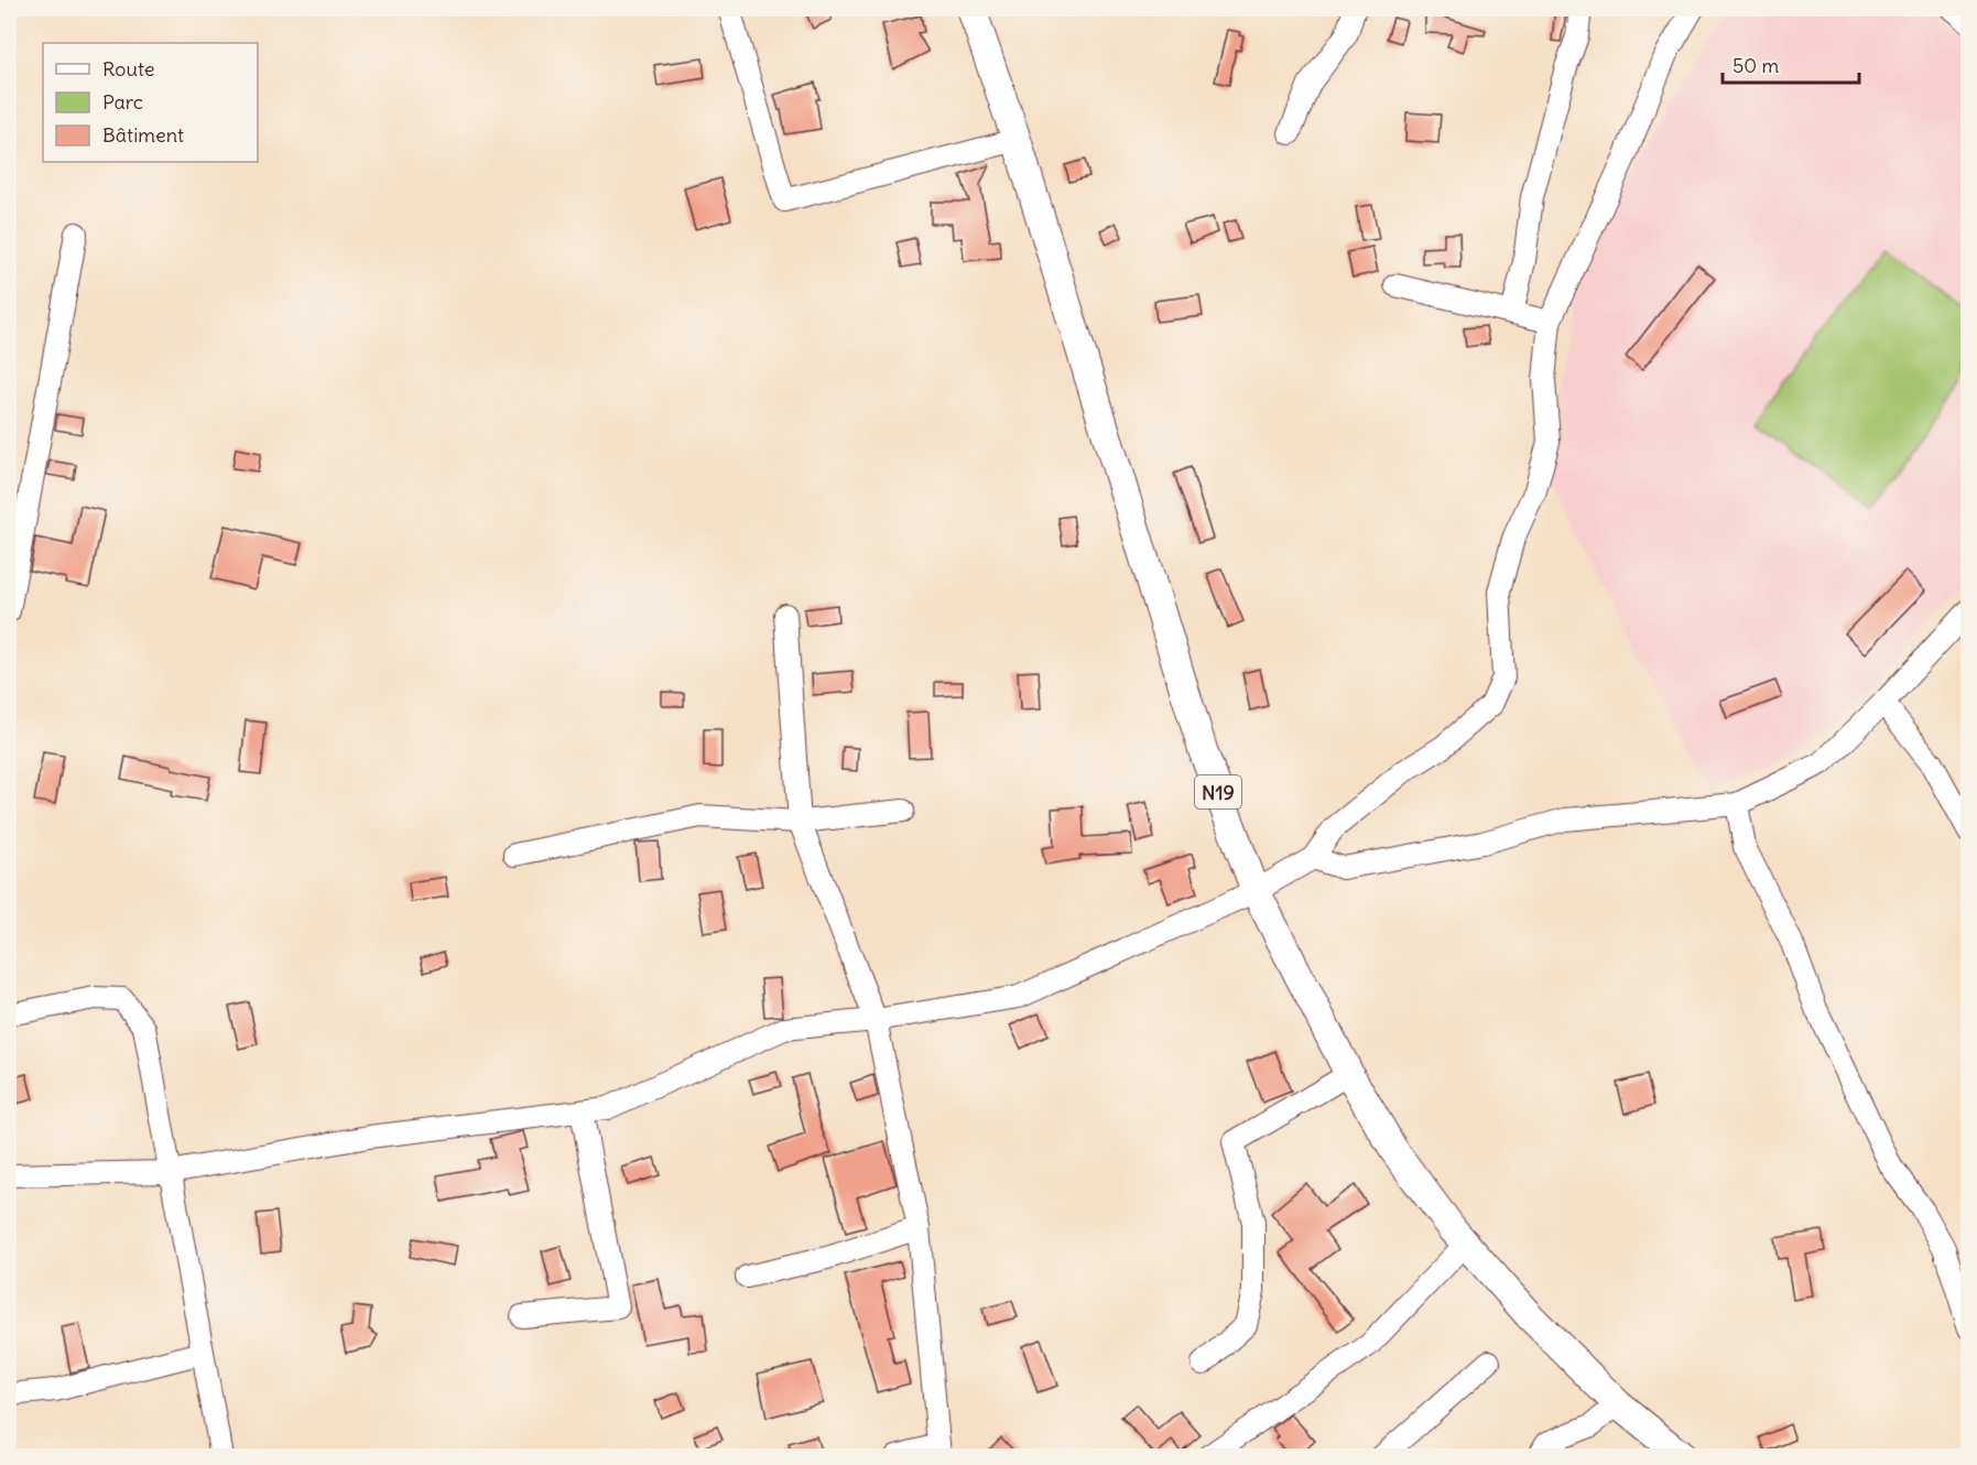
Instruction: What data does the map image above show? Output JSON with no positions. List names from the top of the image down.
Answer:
{
  "streets": {
    "main road": ["N19"]
  },
  "legend": ["Route", "Parc", "Bâtiment"],
  "scale_bar": "50 m"
}
